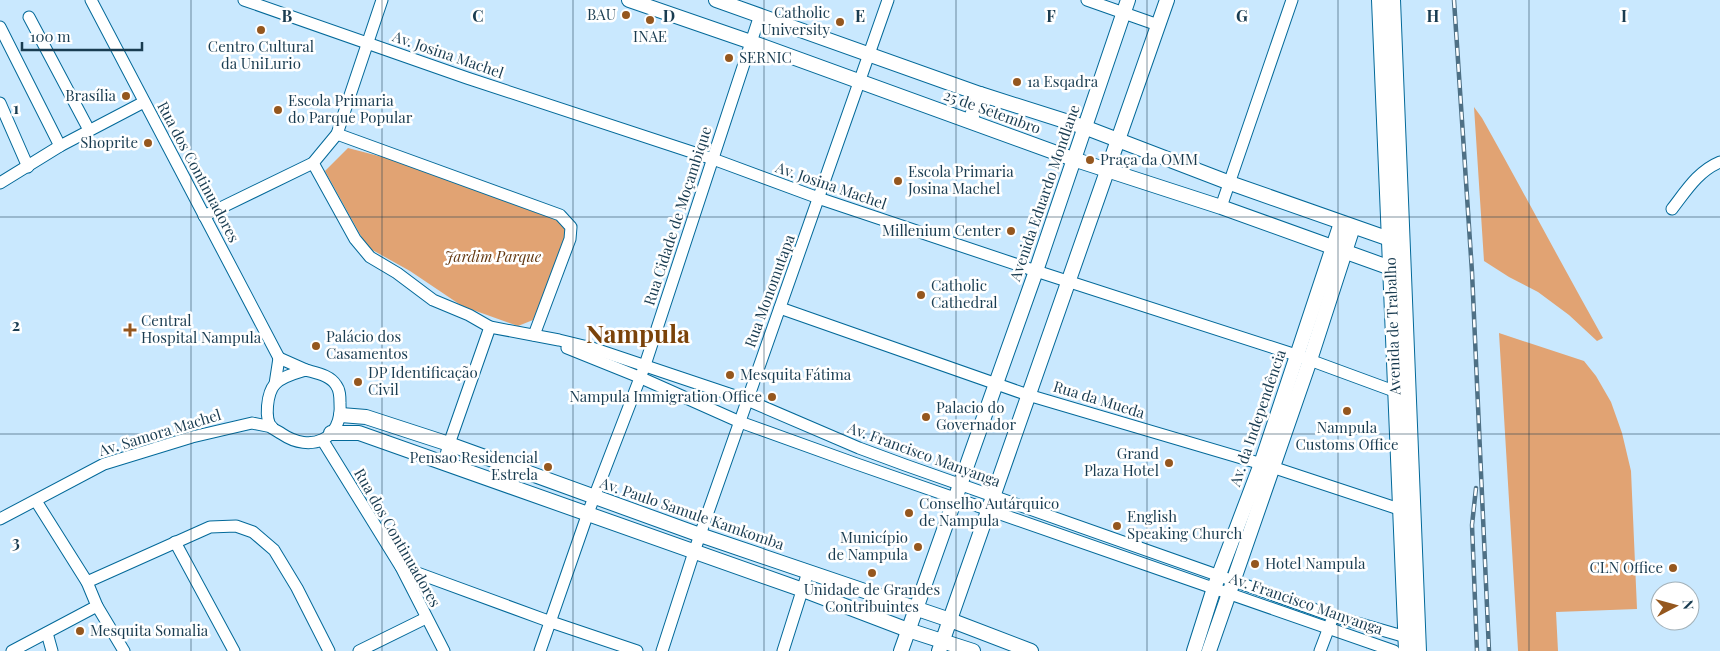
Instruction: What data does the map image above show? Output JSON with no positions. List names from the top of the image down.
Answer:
{
  "streets": {
    "highway": ["Avenida de Trabalho"],
    "main road": [
      "25 de Setembro",
      "Avenida Eduardo Mondlane",
      "Av. da Independência",
      "Av. Paulo Samule Kamkomba"
    ],
    "street": [
      "Av. Josina Machel",
      "Rua dos Continuadores",
      "Rua Cidade de Moçambique",
      "Rua Monomutapa",
      "Rua da Mueda",
      "Av. Samora Machel",
      "Av. Francisco Manyanga"
    ]
  },
  "crossings": [
    ["Av. Josina Machel", "Avenida Eduardo Mondlane"],
    ["Av. Josina Machel", "Rua Cidade de Moçambique"],
    ["Av. Josina Machel", "Rua Monomutapa"],
    ["Av. Josina Machel", "Avenida de Trabalho"],
    ["Av. Josina Machel", "Av. da Independência"],
    ["25 de Setembro", "Avenida Eduardo Mondlane"],
    ["25 de Setembro", "Rua Cidade de Moçambique"],
    ["25 de Setembro", "Rua Monomutapa"],
    ["25 de Setembro", "Avenida de Trabalho"],
    ["25 de Setembro", "Av. da Independência"],
    ["Rua dos Continuadores", "Av. Paulo Samule Kamkomba"],
    ["Avenida Eduardo Mondlane", "Rua da Mueda"],
    ["Avenida Eduardo Mondlane", "Av. Francisco Manyanga"],
    ["Avenida Eduardo Mondlane", "Av. Paulo Samule Kamkomba"],
    ["Rua Cidade de Moçambique", "Av. Francisco Manyanga"],
    ["Rua Cidade de Moçambique", "Av. Paulo Samule Kamkomba"],
    ["Rua Monomutapa", "Rua da Mueda"],
    ["Rua Monomutapa", "Av. Francisco Manyanga"],
    ["Rua Monomutapa", "Av. Paulo Samule Kamkomba"],
    ["Avenida de Trabalho", "Rua da Mueda"],
    ["Avenida de Trabalho", "Av. Francisco Manyanga"],
    ["Rua da Mueda", "Av. da Independência"],
    ["Av. da Independência", "Av. Francisco Manyanga"]
  ],
  "districts": ["Nampula"],
  "parks": ["Jardim Parque"],
  "places": {
    "other": [
      "BAU",
      "INAE",
      "Catholic University",
      "Centro Cultural da UniLurio",
      "SERNIC",
      "1a Esqadra",
      "Brasília",
      "Escola Primaria do Parque Popular",
      "Shoprite",
      "Praça da OMM",
      "Escola Primaria Josina Machel",
      "Millenium Center",
      "Catholic Cathedral",
      "Palácio dos Casamentos",
      "Mesquita Fátima",
      "DP Identificação Civil",
      "Nampula Immigration Office",
      "Nampula Customs Office",
      "Palacio do Governador",
      "Grand Plaza Hotel",
      "Pensao Residencial Estrela",
      "Conselho Autárquico de Nampula",
      "English Speaking Church",
      "Município de Nampula",
      "Hotel Nampula",
      "CLN Office",
      "Unidade de Grandes Contribuintes",
      "Mesquita Somalia"
    ],
    "health": ["Central Hospital Nampula"]
  },
  "scale_bar": "100 m",
  "north": "right",
  "grid": {
    "columns": [
      "B",
      "C",
      "D",
      "E",
      "F",
      "G",
      "H",
      "I"
    ],
    "rows": ["1", "2", "3"]
  }
}
